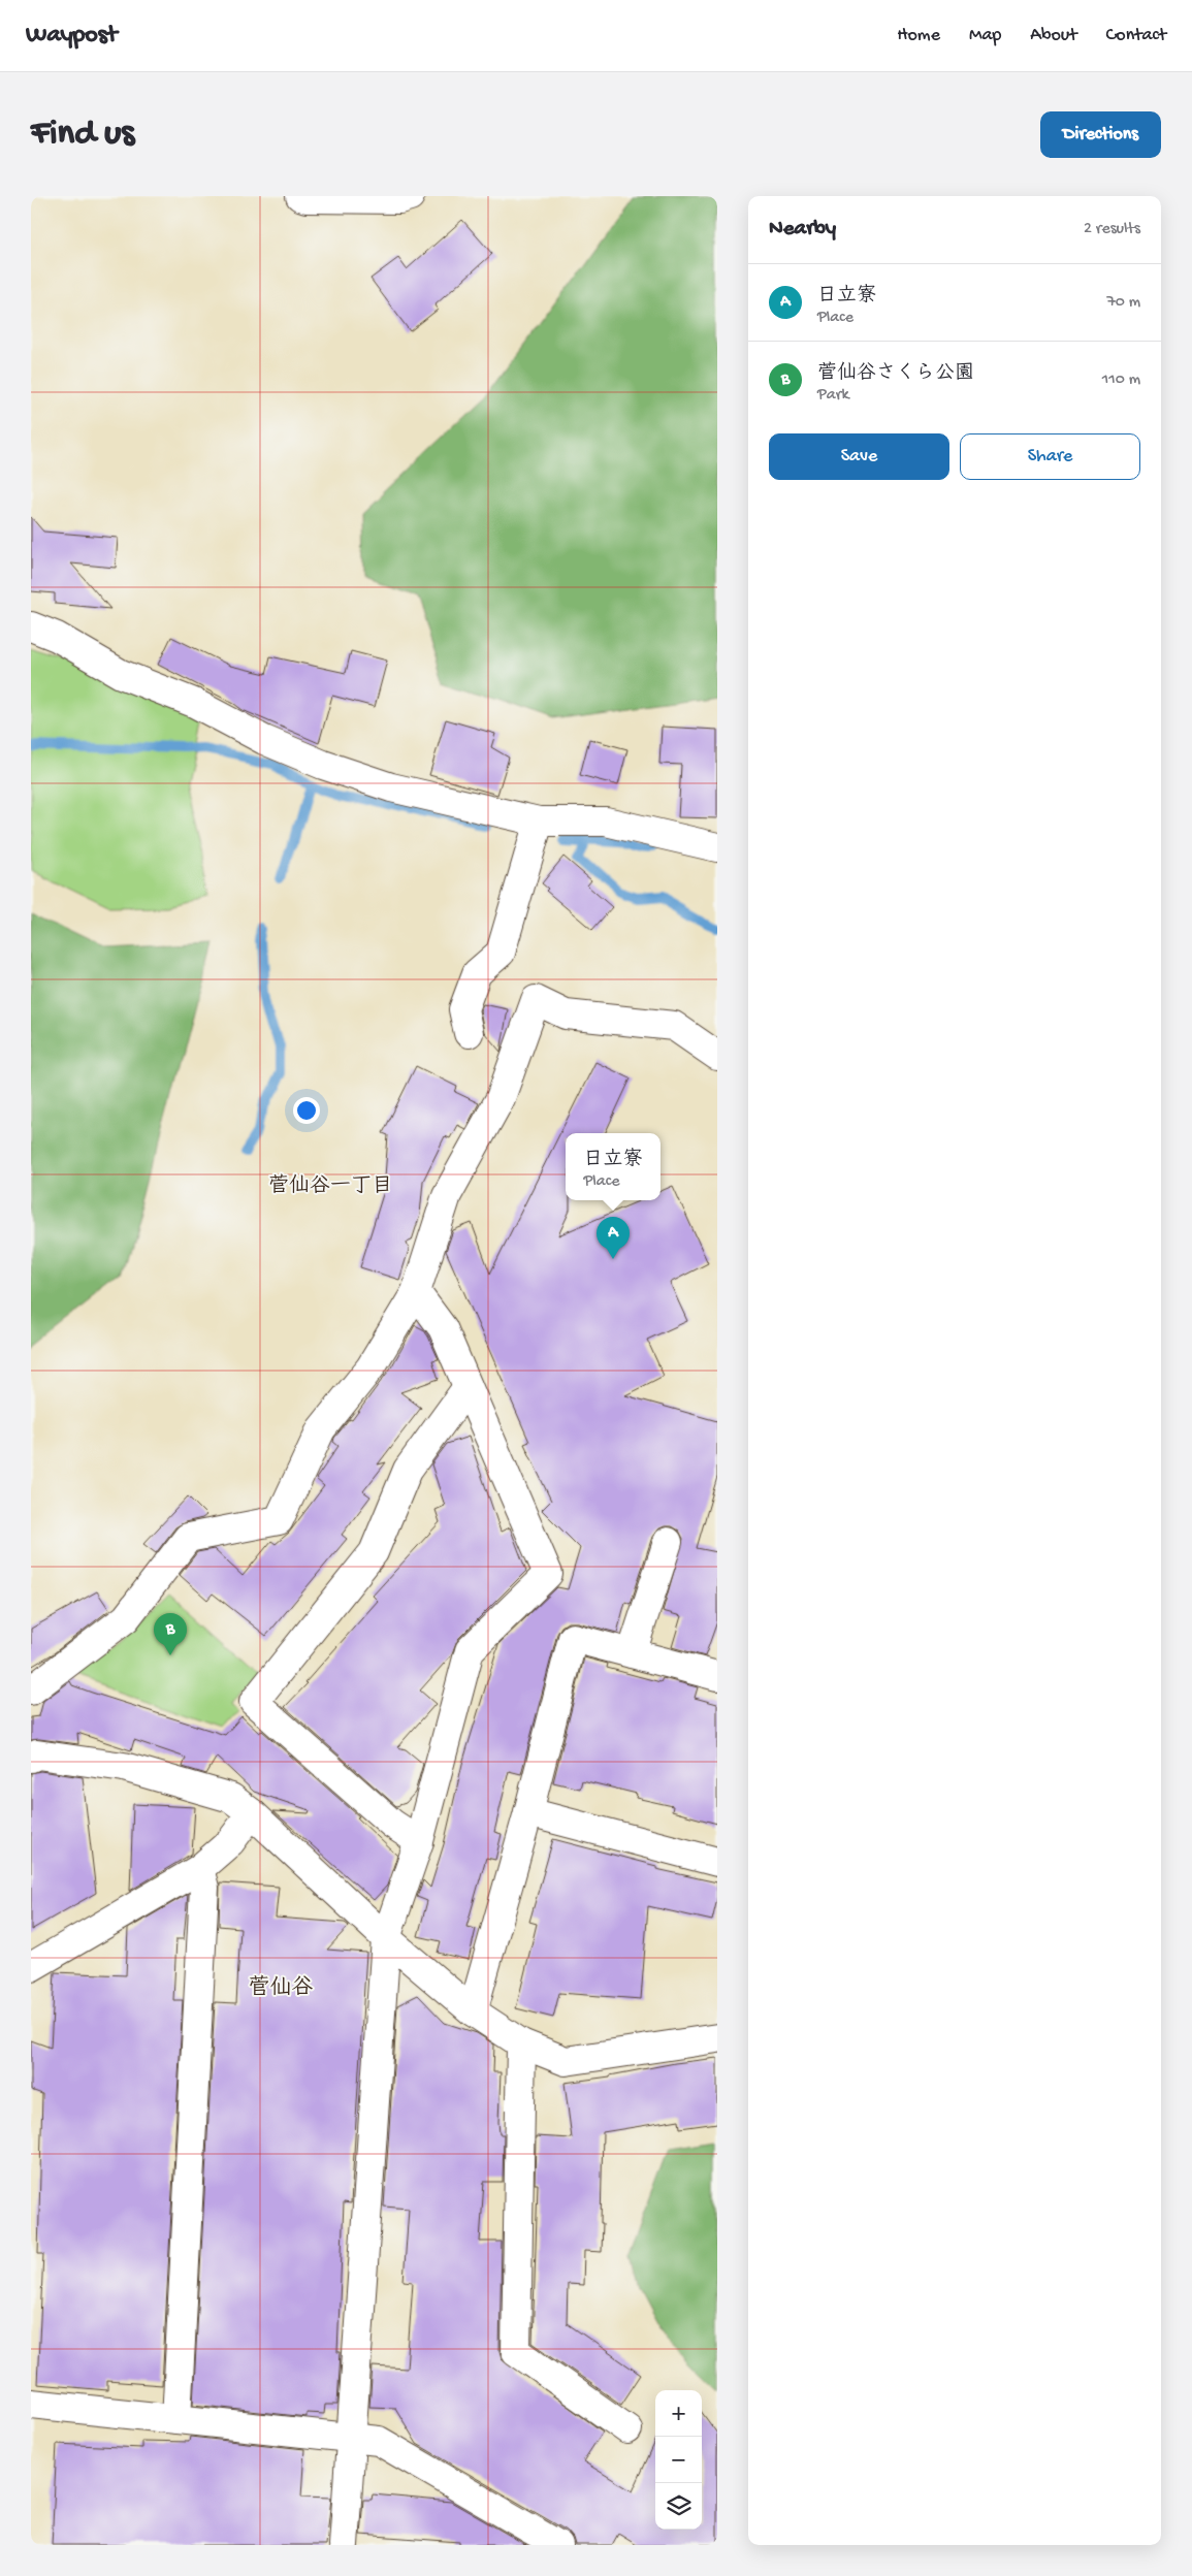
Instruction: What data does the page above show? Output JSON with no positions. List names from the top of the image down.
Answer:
{
  "districts": ["菅仙谷一丁目", "菅仙谷"],
  "page": {
    "header": "Waypost",
    "nav": [
      "Home",
      "Map",
      "About",
      "Contact"
    ],
    "buttons": [
      "Directions",
      ["Save", "Share"]
    ],
    "title": "Find us",
    "heading": ["Nearby", "2 results"],
    "list": [
      {
        "mark": "A",
        "name": "日立寮",
        "note": "Place",
        "value": "70 m"
      },
      {
        "mark": "B",
        "name": "菅仙谷さくら公園",
        "note": "Park",
        "value": "110 m"
      }
    ],
    "popup": ["日立寮", "Place"],
    "pins": ["A", "B"],
    "map_buttons": ["+", "−"]
  }
}
